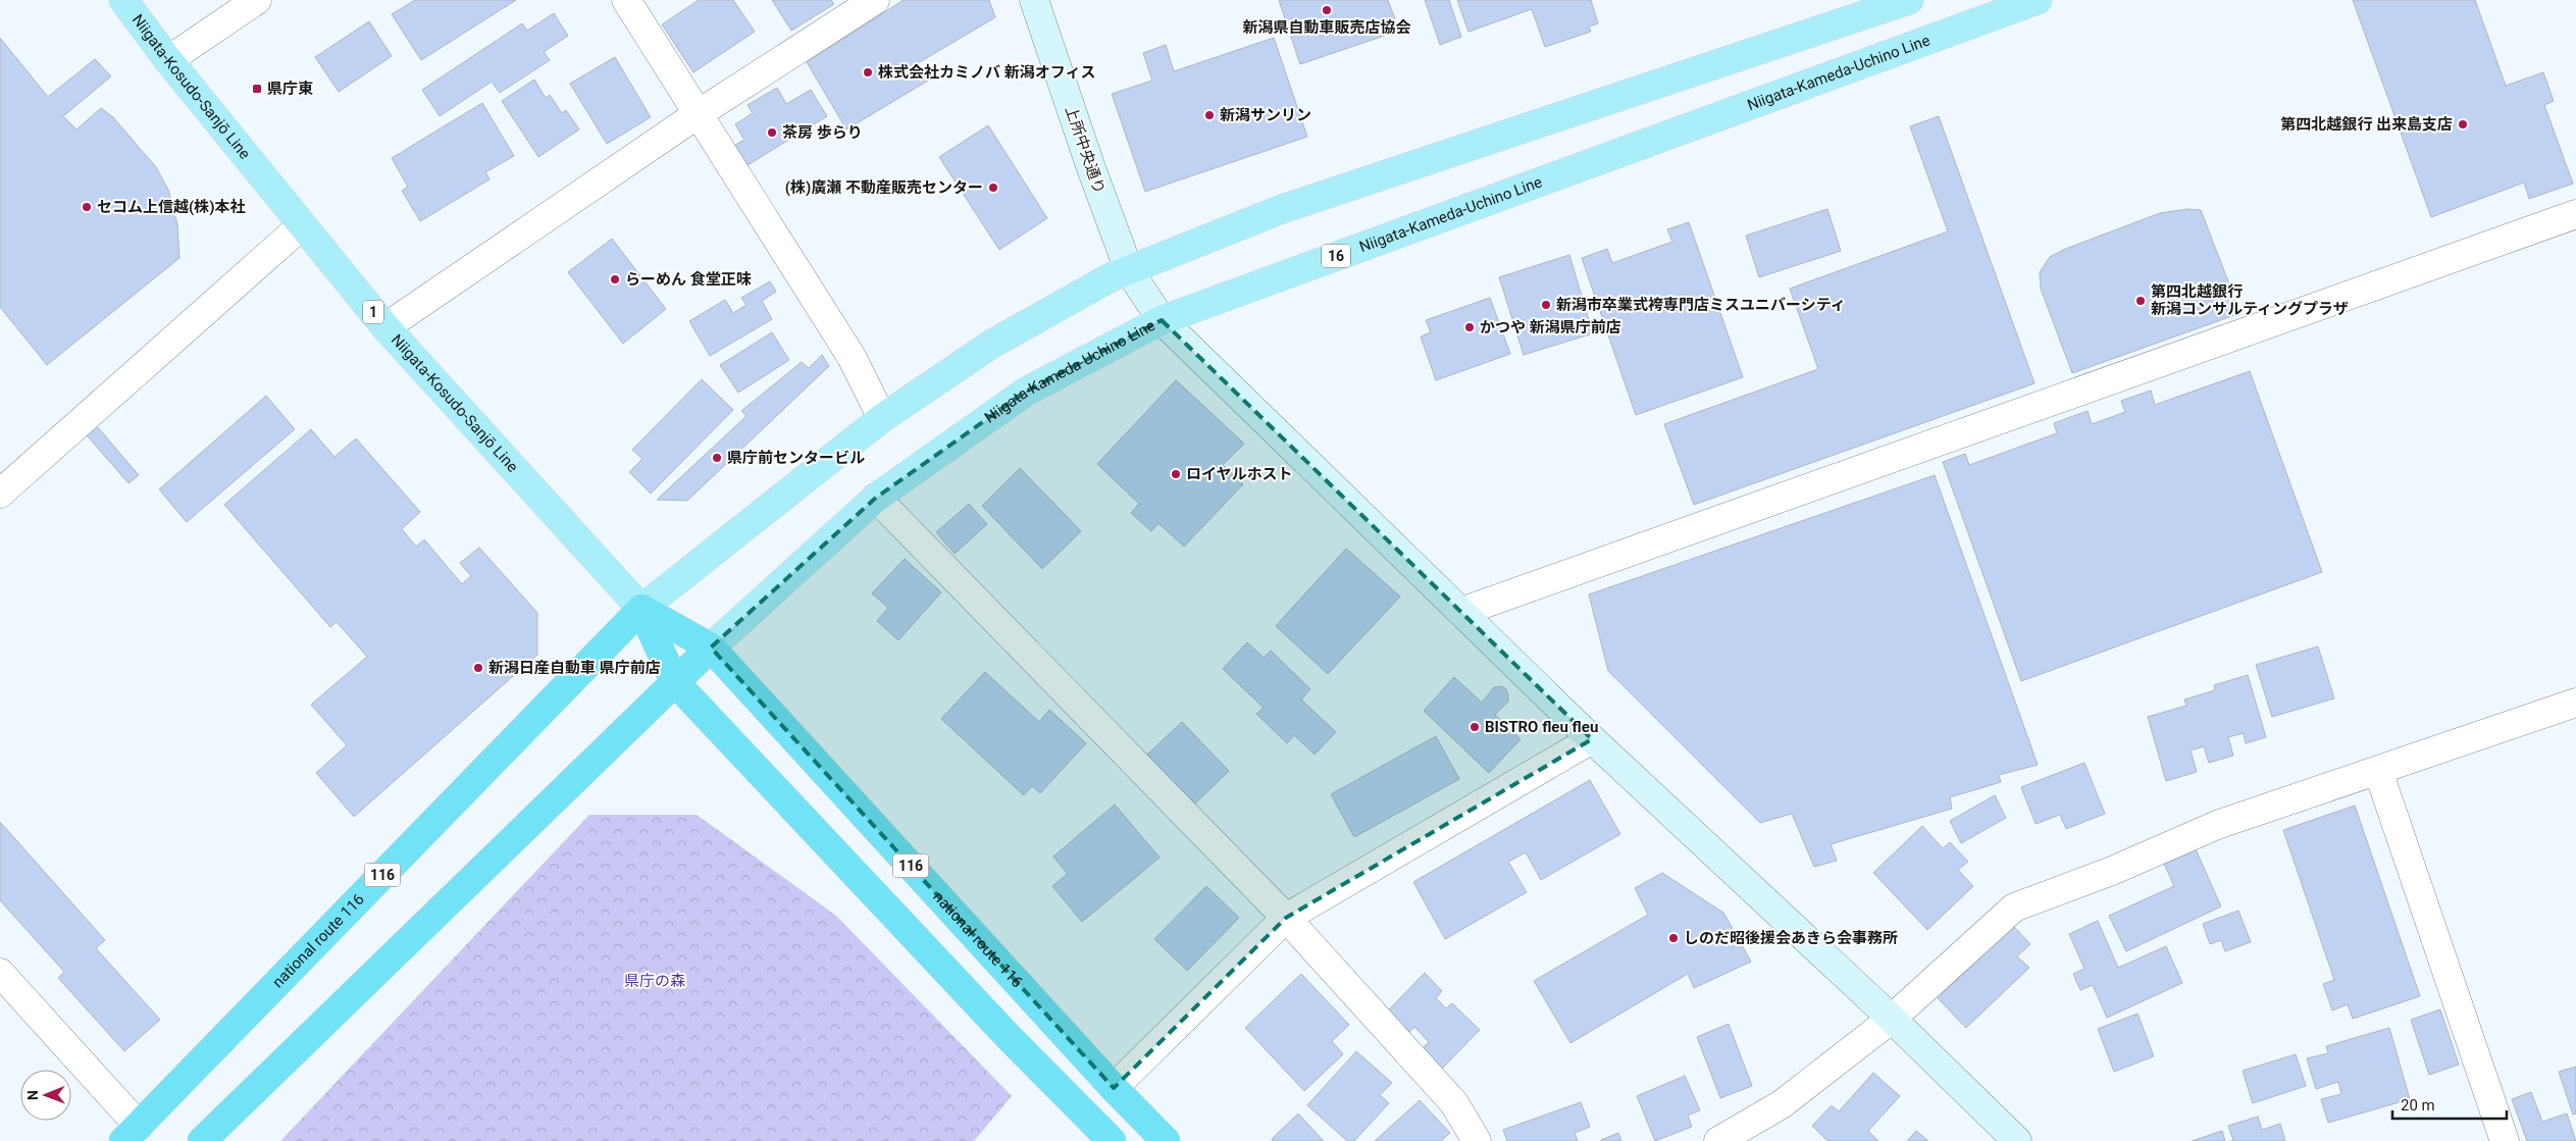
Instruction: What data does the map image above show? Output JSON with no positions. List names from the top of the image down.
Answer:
{
  "streets": {
    "highway": ["116", "national route 116"],
    "main road": [
      "Niigata-Kameda-Uchino Line",
      "Niigata-Kosudo-Sanjō Line",
      "16",
      "1"
    ],
    "street": ["上所中央通り"]
  },
  "crossings": [
    ["Niigata-Kameda-Uchino Line", "上所中央通り"],
    ["Niigata-Kameda-Uchino Line", "national route 116"],
    ["Niigata-Kosudo-Sanjō Line", "national route 116"]
  ],
  "parks": ["県庁の森"],
  "places": {
    "other": [
      "新潟県自動車販売店協会",
      "株式会社カミノバ 新潟オフィス",
      "新潟サンリン",
      "第四北越銀行 出来島支店",
      "茶房 歩らり",
      "(株)廣瀬 不動産販売センター",
      "セコム上信越(株)本社",
      "らーめん 食堂正味",
      "第四北越銀行 新潟コンサルティングプラザ",
      "新潟市卒業式袴専門店ミスユニバーシティ",
      "かつや 新潟県庁前店",
      "県庁前センタービル",
      "ロイヤルホスト",
      "新潟日産自動車 県庁前店",
      "BISTRO fleu fleu",
      "しのだ昭後援会あきら会事務所"
    ],
    "transit": ["県庁東"]
  },
  "scale_bar": "20 m",
  "north": "left"
}
